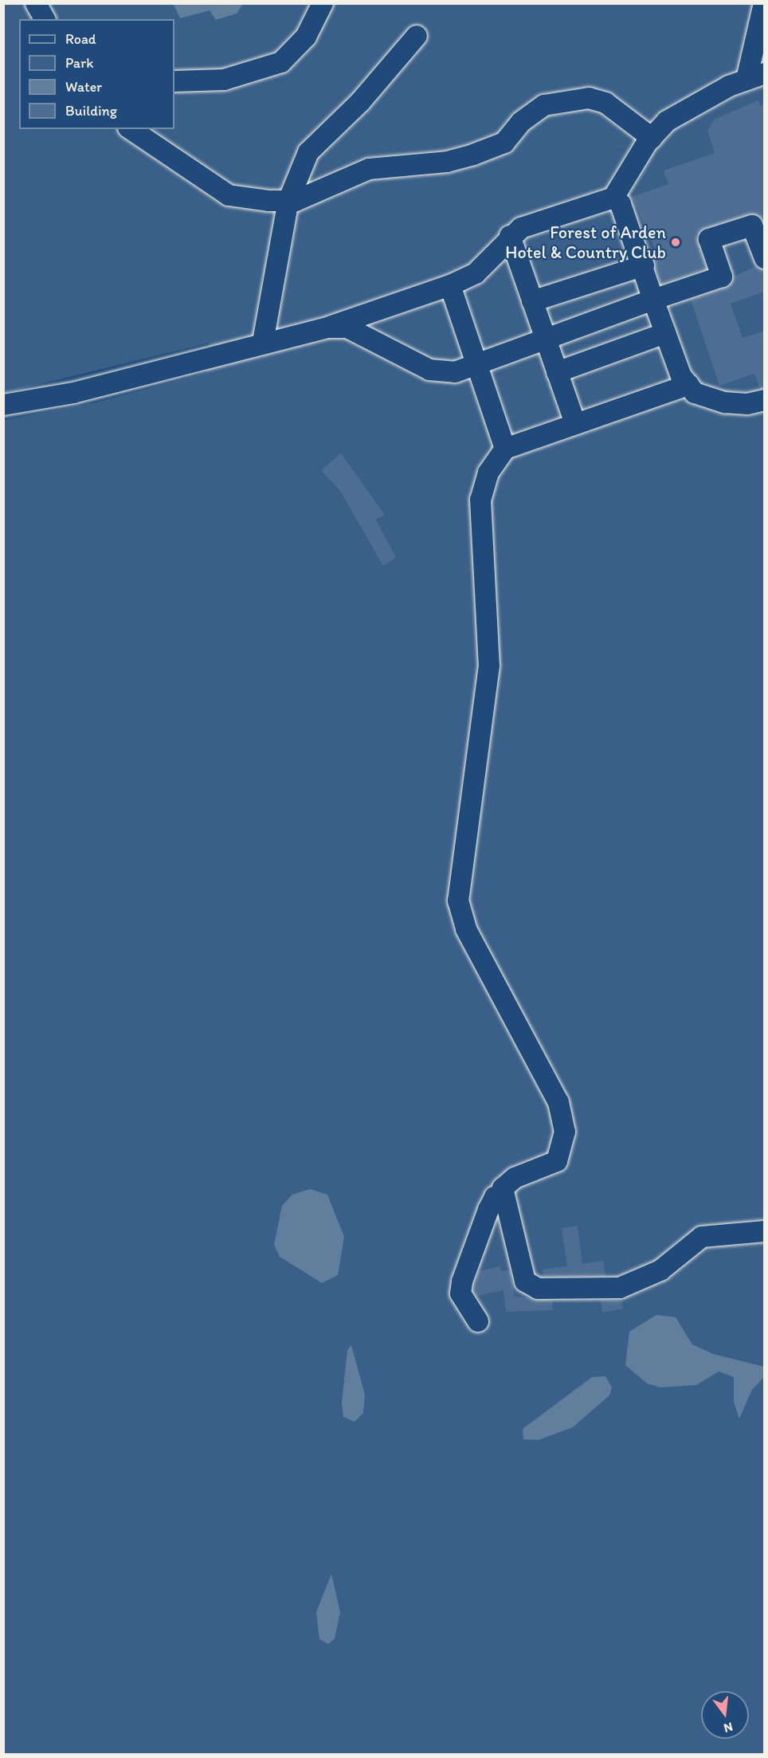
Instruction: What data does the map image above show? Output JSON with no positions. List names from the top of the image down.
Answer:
{
  "places": ["Forest of Arden Hotel & Country Club"],
  "legend": [
    "Road",
    "Park",
    "Water",
    "Building"
  ],
  "north": "bottom"
}
